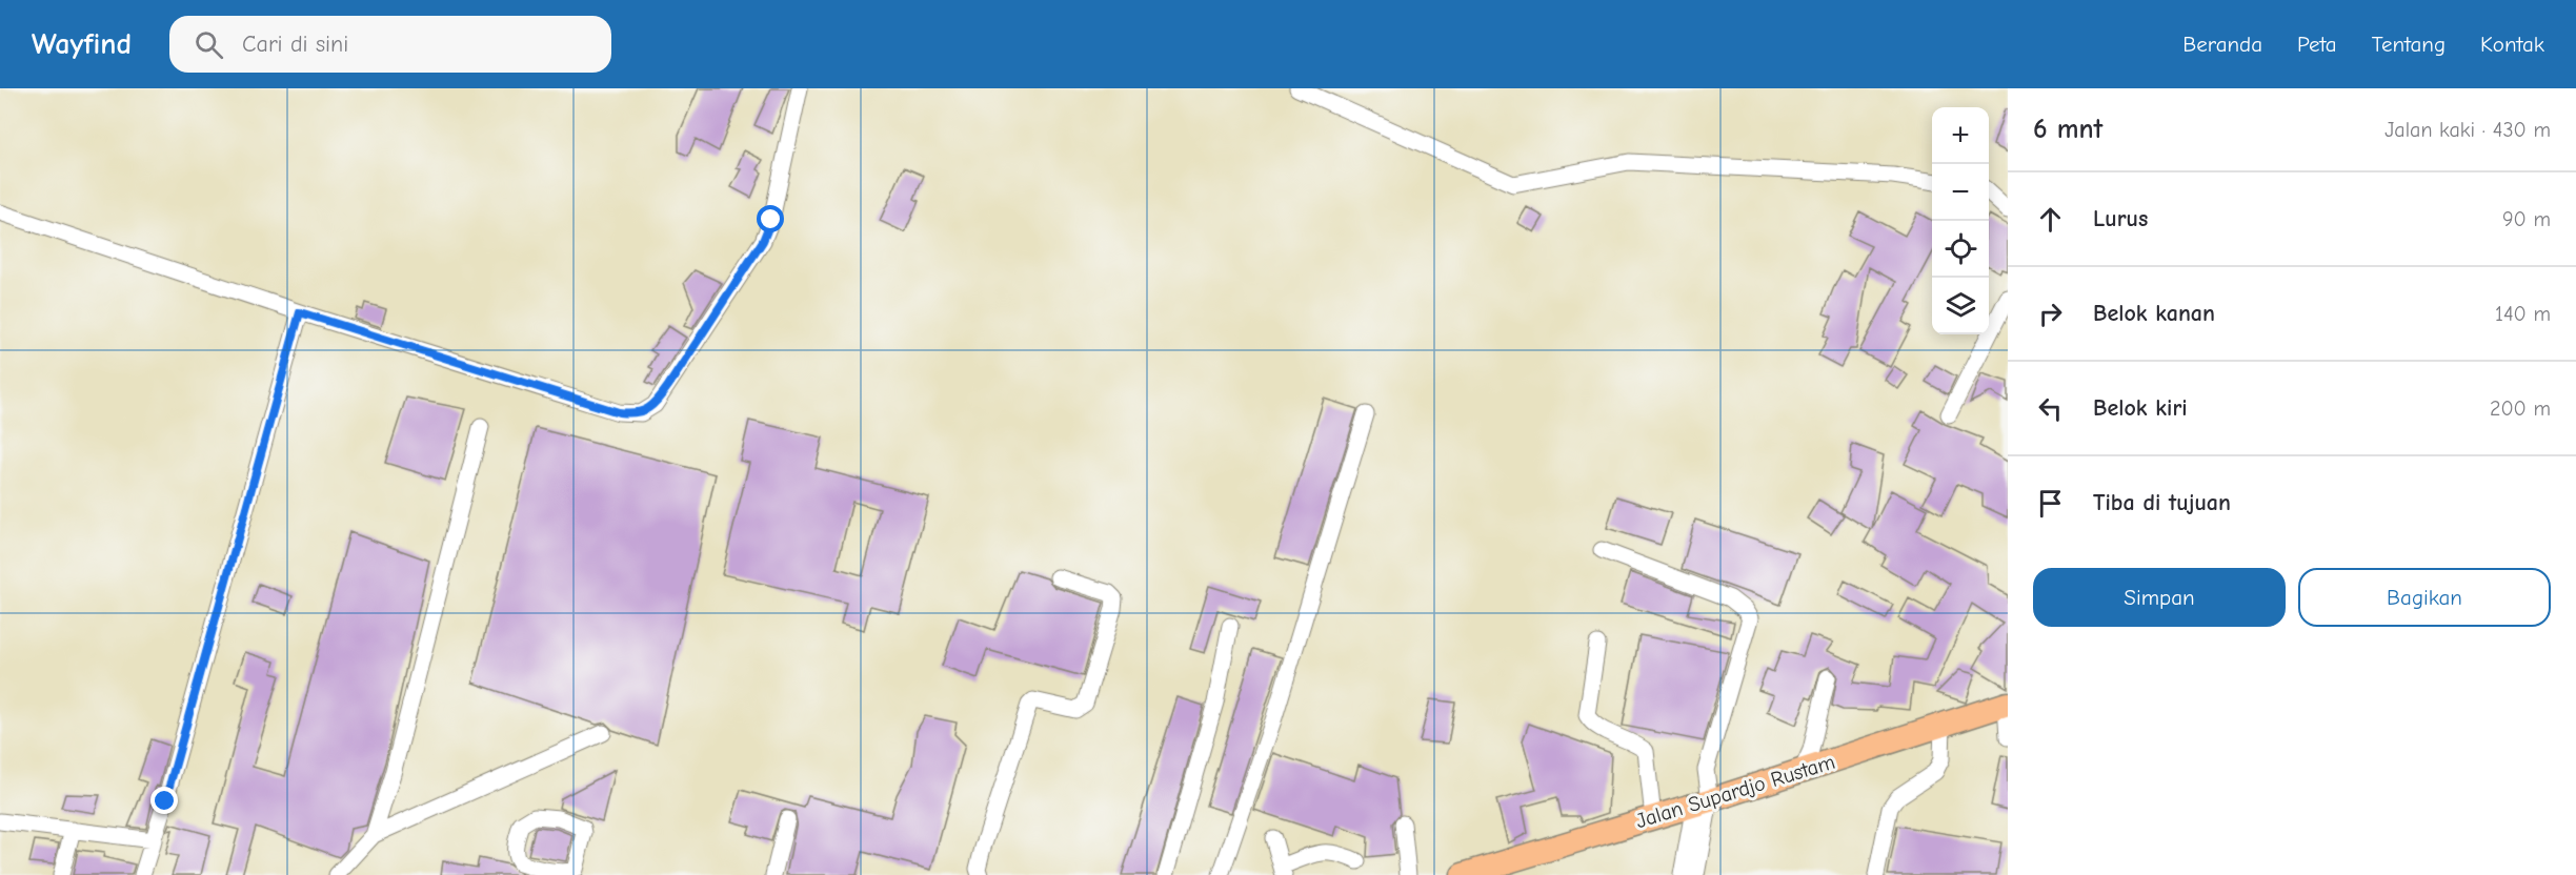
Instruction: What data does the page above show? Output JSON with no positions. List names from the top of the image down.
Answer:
{
  "streets": {
    "highway": ["Jalan Supardjo Rustam"]
  },
  "page": {
    "header": "Wayfind",
    "search": "Cari di sini",
    "nav": [
      "Beranda",
      "Peta",
      "Tentang",
      "Kontak"
    ],
    "heading": ["6 mnt", "Jalan kaki · 430 m"],
    "map_buttons": ["+", "−"],
    "list": [
      ["Lurus", "90 m"],
      ["Belok kanan", "140 m"],
      ["Belok kiri", "200 m"],
      "Tiba di tujuan"
    ],
    "buttons": ["Simpan", "Bagikan"]
  }
}
